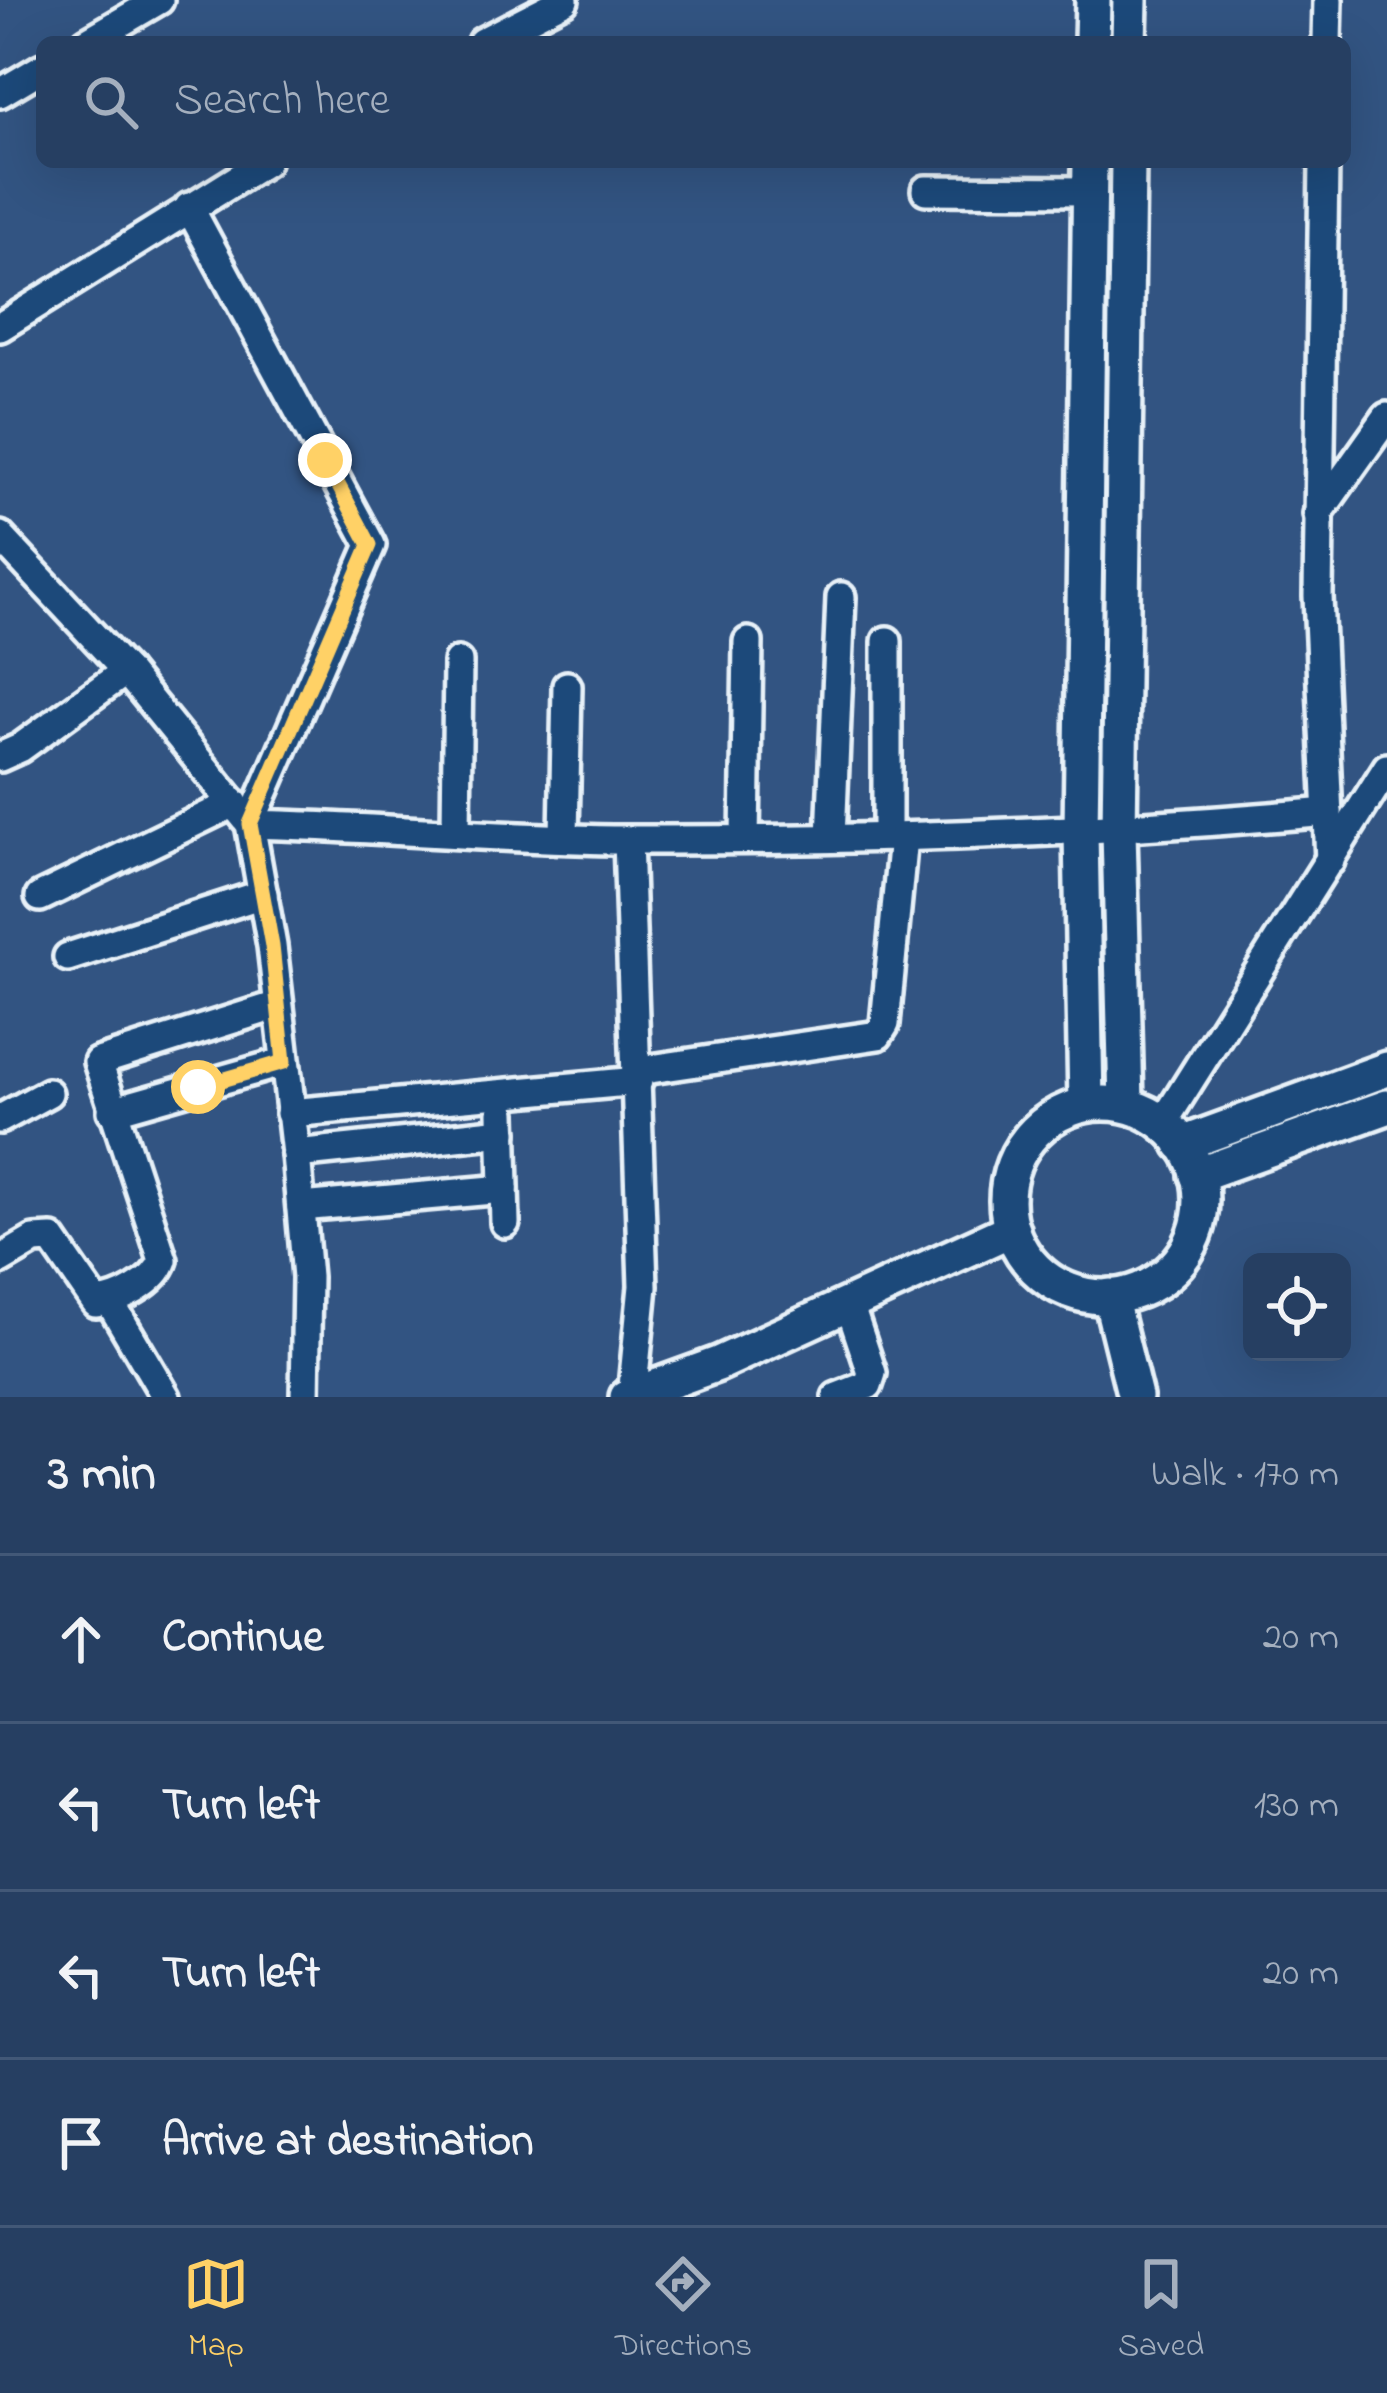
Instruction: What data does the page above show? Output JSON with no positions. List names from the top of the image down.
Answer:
{
  "page": {
    "search": "Search here",
    "heading": ["3 min", "Walk · 170 m"],
    "list": [
      ["Continue", "20 m"],
      ["Turn left", "130 m"],
      ["Turn left", "20 m"],
      "Arrive at destination"
    ],
    "nav": ["Map", "Directions", "Saved"]
  }
}
